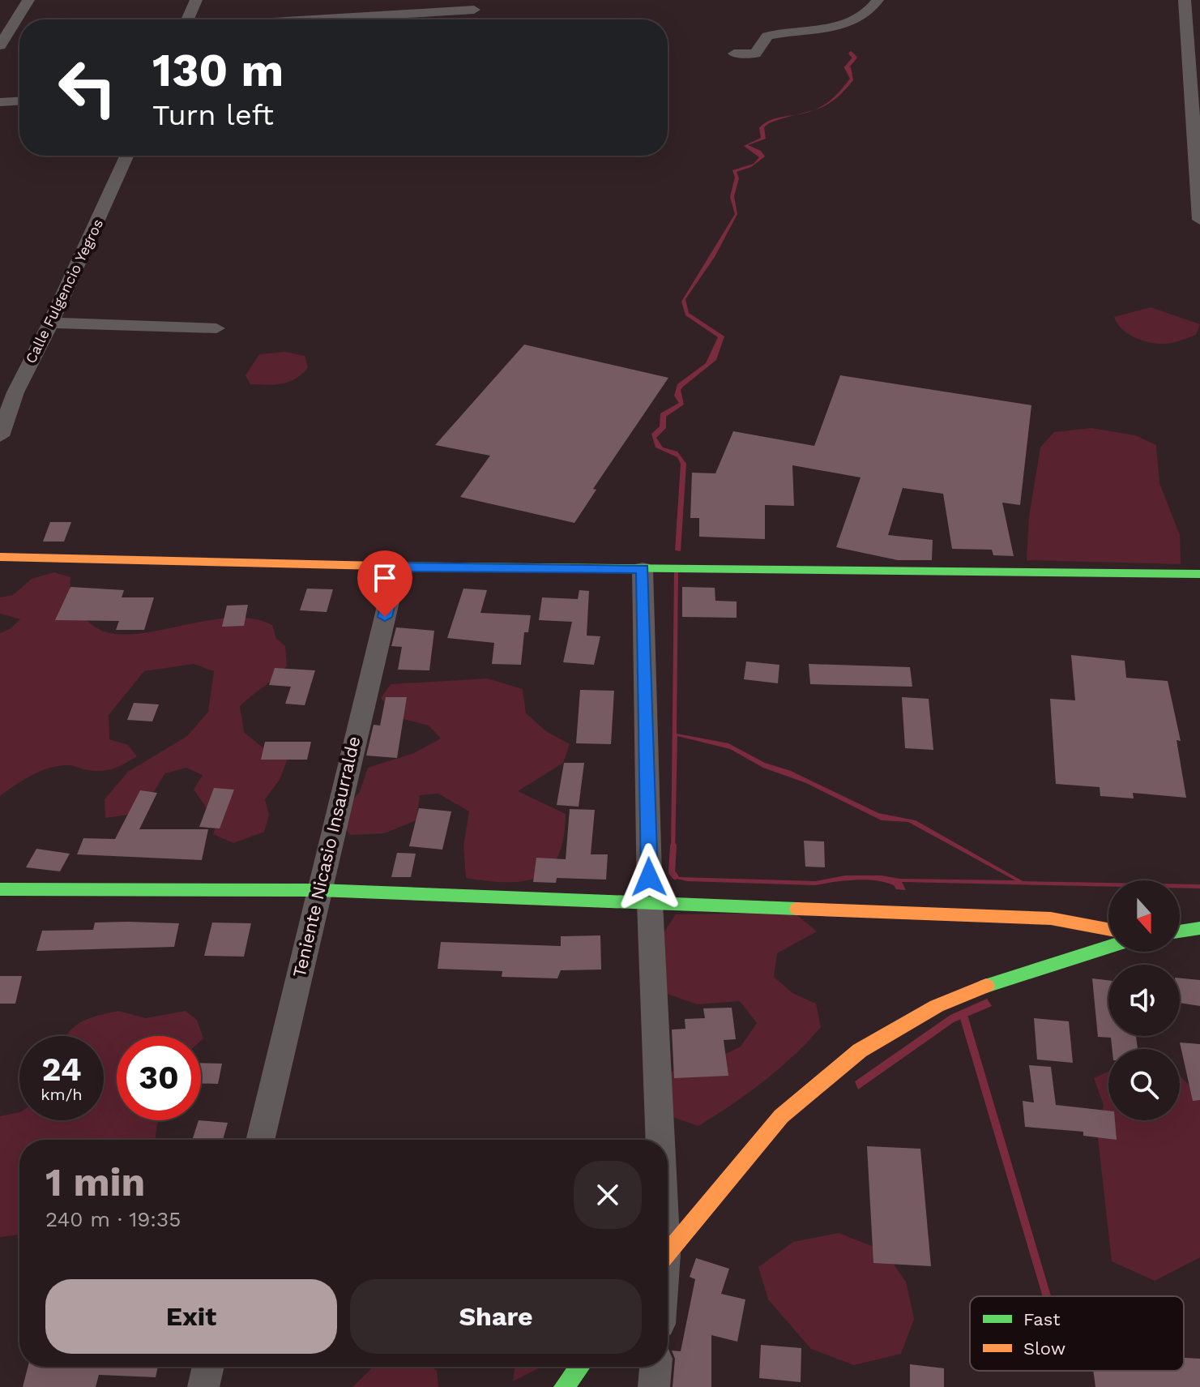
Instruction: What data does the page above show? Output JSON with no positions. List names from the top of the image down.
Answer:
{
  "streets": {
    "street": ["Calle Fulgencio Yegros", "Teniente Nicasio Insaurralde"]
  },
  "legend": ["Fast", "Slow"],
  "north": "bottom",
  "page": {
    "turn": ["130 m", "Turn left"],
    "speed": "24 km/h",
    "limit": "30",
    "heading": ["1 min", "240 m · 19:35"],
    "buttons": ["Exit", "Share"]
  }
}
